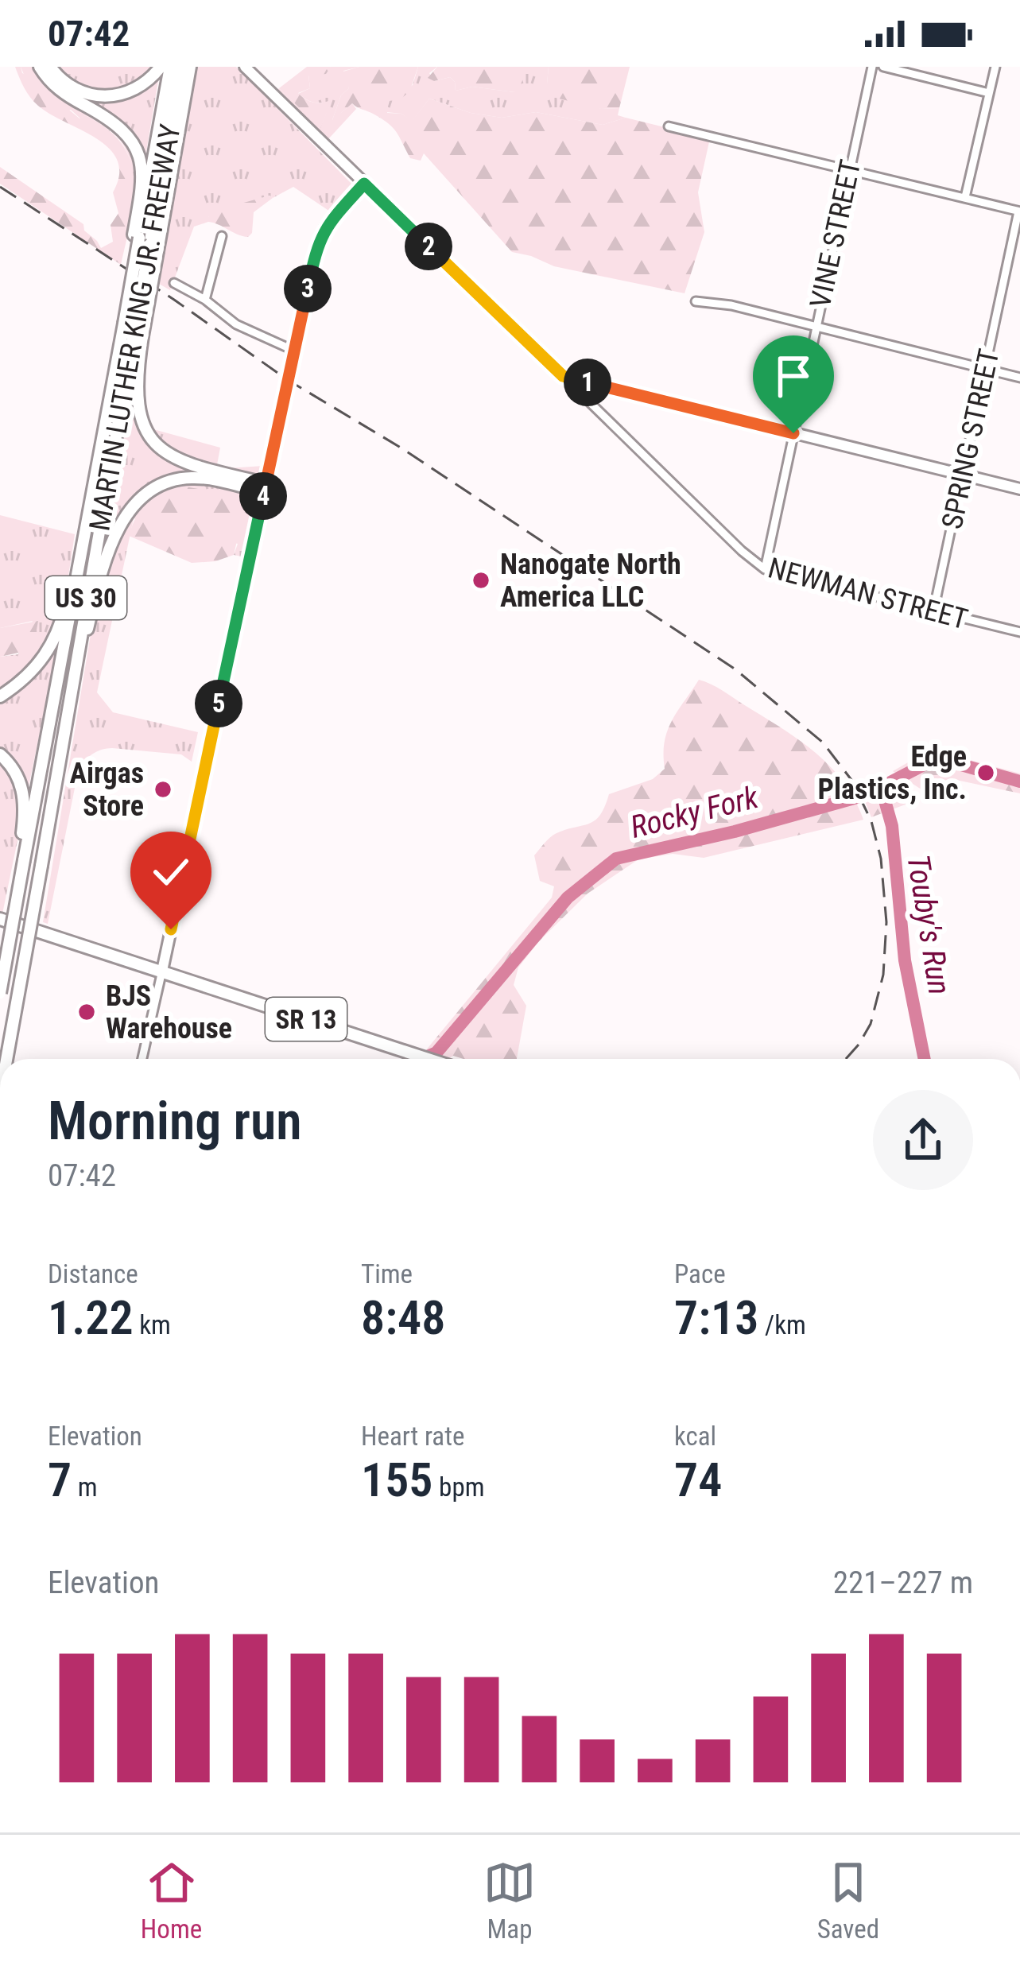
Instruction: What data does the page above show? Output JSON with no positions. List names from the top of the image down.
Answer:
{
  "streets": {
    "highway": ["MARTIN LUTHER KING JR. FREEWAY", "US 30", "SR 13"],
    "street": ["VINE STREET", "SPRING STREET", "NEWMAN STREET"]
  },
  "crossings": [
    ["VINE STREET", "NEWMAN STREET"],
    ["SPRING STREET", "NEWMAN STREET"]
  ],
  "water": ["Rocky Fork", "Touby's Run"],
  "places": [
    "Nanogate North America LLC",
    "Edge Plastics, Inc.",
    "Airgas Store",
    "BJS Warehouse"
  ],
  "page": {
    "status": "07:42",
    "pins": [
      "2",
      "3",
      "1",
      "4",
      "5"
    ],
    "heading": ["Morning run", "07:42"],
    "stats": [
      ["Distance", "1.22 km"],
      ["Time", "8:48"],
      ["Pace", "7:13 /km"],
      ["Elevation", "7 m"],
      ["Heart rate", "155 bpm"],
      ["kcal", "74"]
    ],
    "chart": ["Elevation", "221–227 m"],
    "tabs": ["Home", "Map", "Saved"]
  }
}
